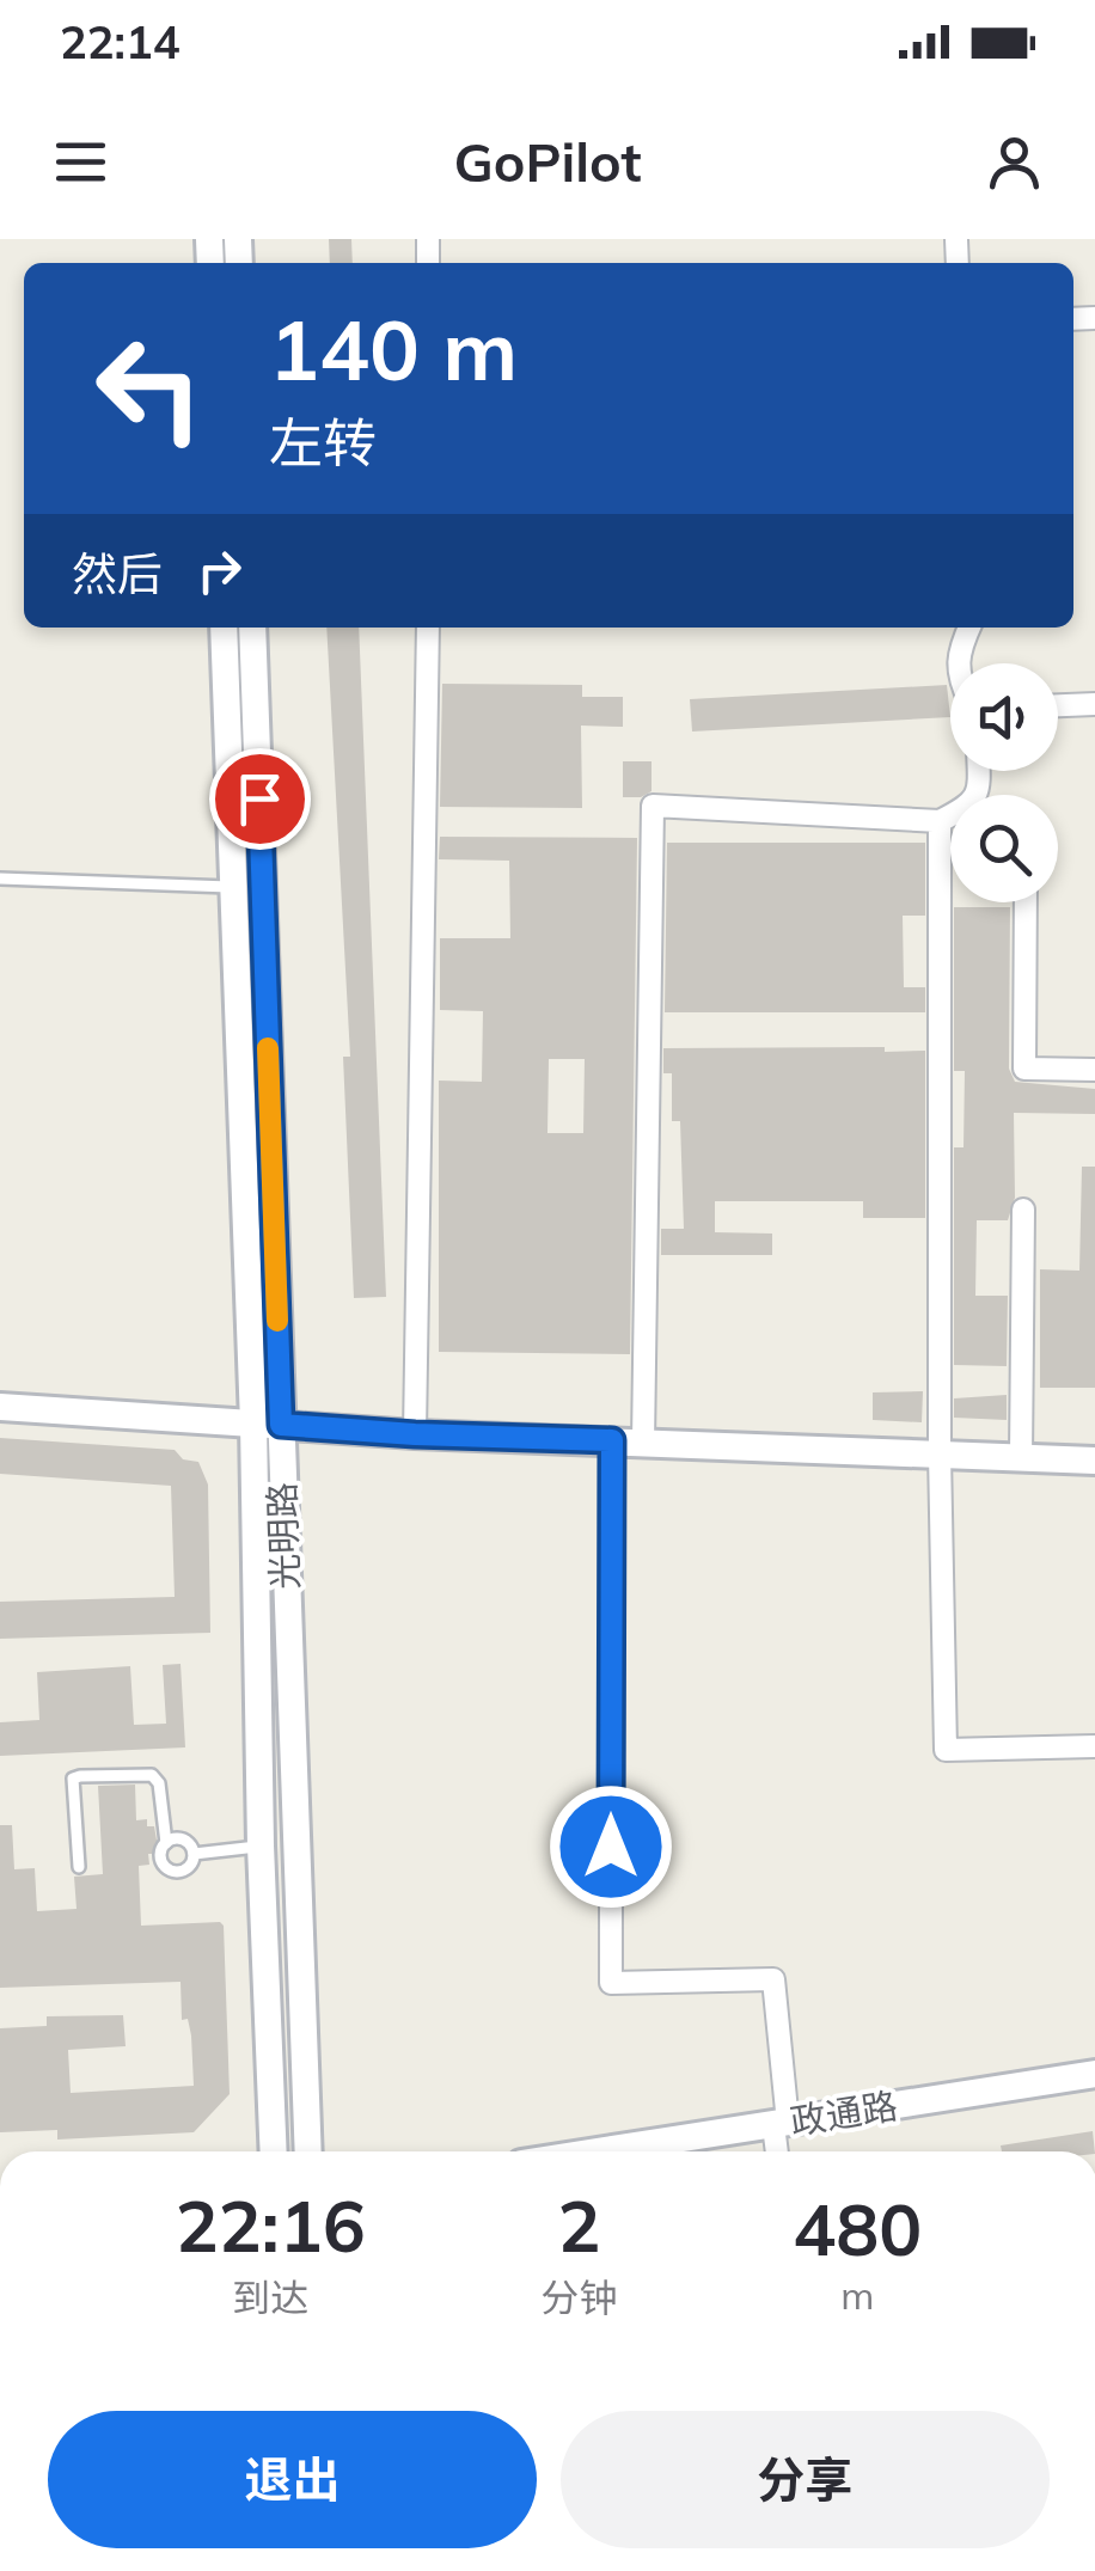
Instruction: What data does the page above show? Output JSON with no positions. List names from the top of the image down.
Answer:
{
  "streets": {
    "main road": ["光明路", "政通路"]
  },
  "page": {
    "status": "22:14",
    "header": "GoPilot",
    "turn": ["140 m", "左转"],
    "then": "然后",
    "eta": [
      "22:16",
      "到达",
      "2",
      "分钟",
      "480",
      "m"
    ],
    "buttons": ["退出", "分享"]
  }
}
